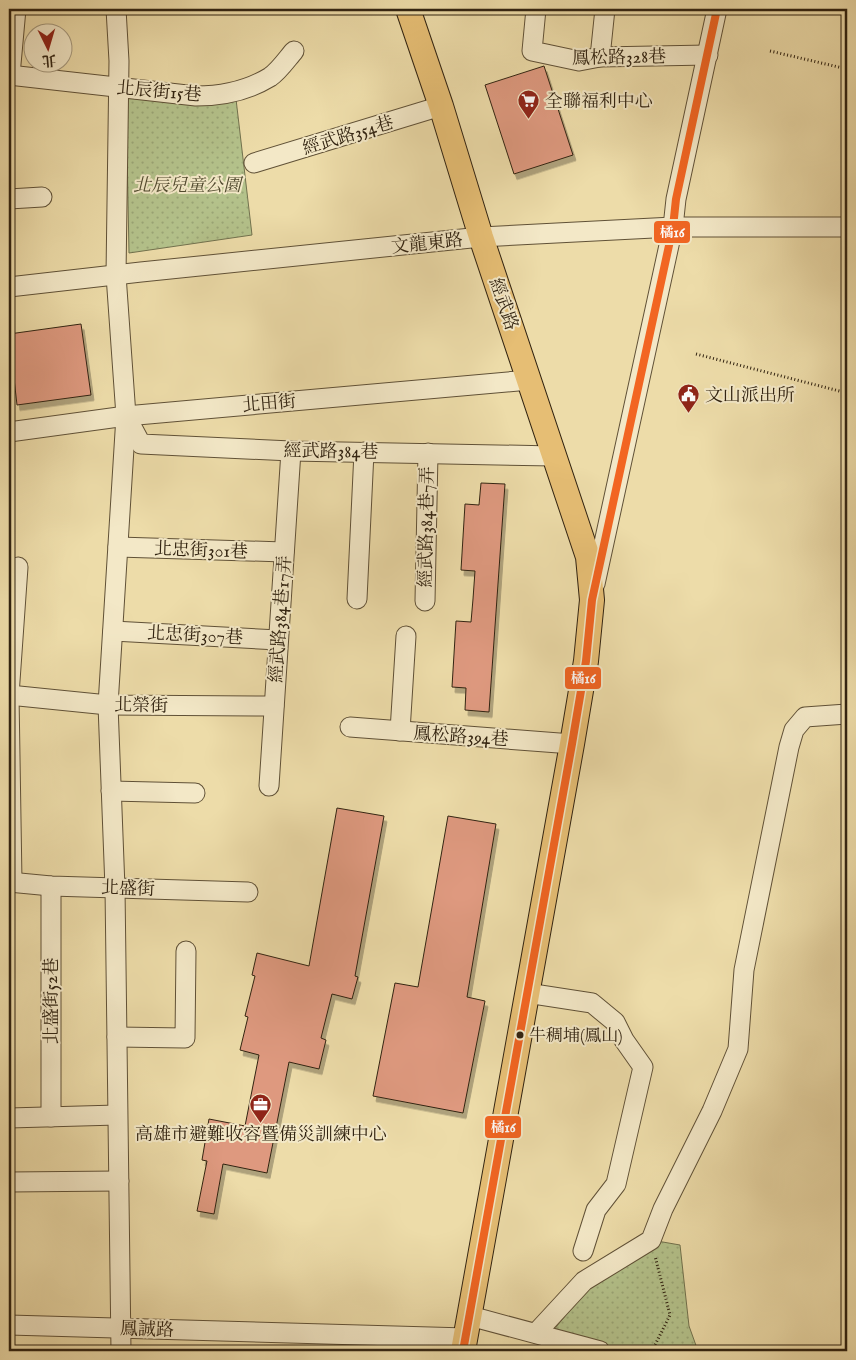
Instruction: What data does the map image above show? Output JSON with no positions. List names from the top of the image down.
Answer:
{
  "streets": {
    "main road": ["經武路"],
    "street": [
      "鳳松路328巷",
      "北辰街15巷",
      "經武路354巷",
      "文龍東路",
      "北田街",
      "經武路384巷",
      "經武路384巷7弄",
      "北忠街301巷",
      "經武路384巷17弄",
      "北忠街307巷",
      "北榮街",
      "鳳松路394巷",
      "北盛街",
      "北盛街52巷",
      "鳳誠路"
    ]
  },
  "crossings": [
    ["經武路354巷", "經武路"],
    ["文龍東路", "經武路"],
    ["經武路", "北田街"],
    ["經武路", "經武路384巷"],
    ["經武路", "鳳松路394巷"],
    ["經武路", "鳳誠路"],
    ["北田街", "經武路384巷"],
    ["經武路384巷", "經武路384巷7弄"],
    ["經武路384巷", "經武路384巷17弄"],
    ["北忠街301巷", "經武路384巷17弄"],
    ["經武路384巷17弄", "北忠街307巷"],
    ["經武路384巷17弄", "北榮街"],
    ["北盛街", "北盛街52巷"]
  ],
  "parks": ["北辰兒童公園"],
  "places": {
    "supermarket": ["全聯福利中心"],
    "public building": ["文山派出所"],
    "other": ["牛稠埔(鳳山)"],
    "office": ["高雄市避難收容暨備災訓練中心"]
  },
  "lines": ["transit line 橘16"],
  "north": "bottom"
}
